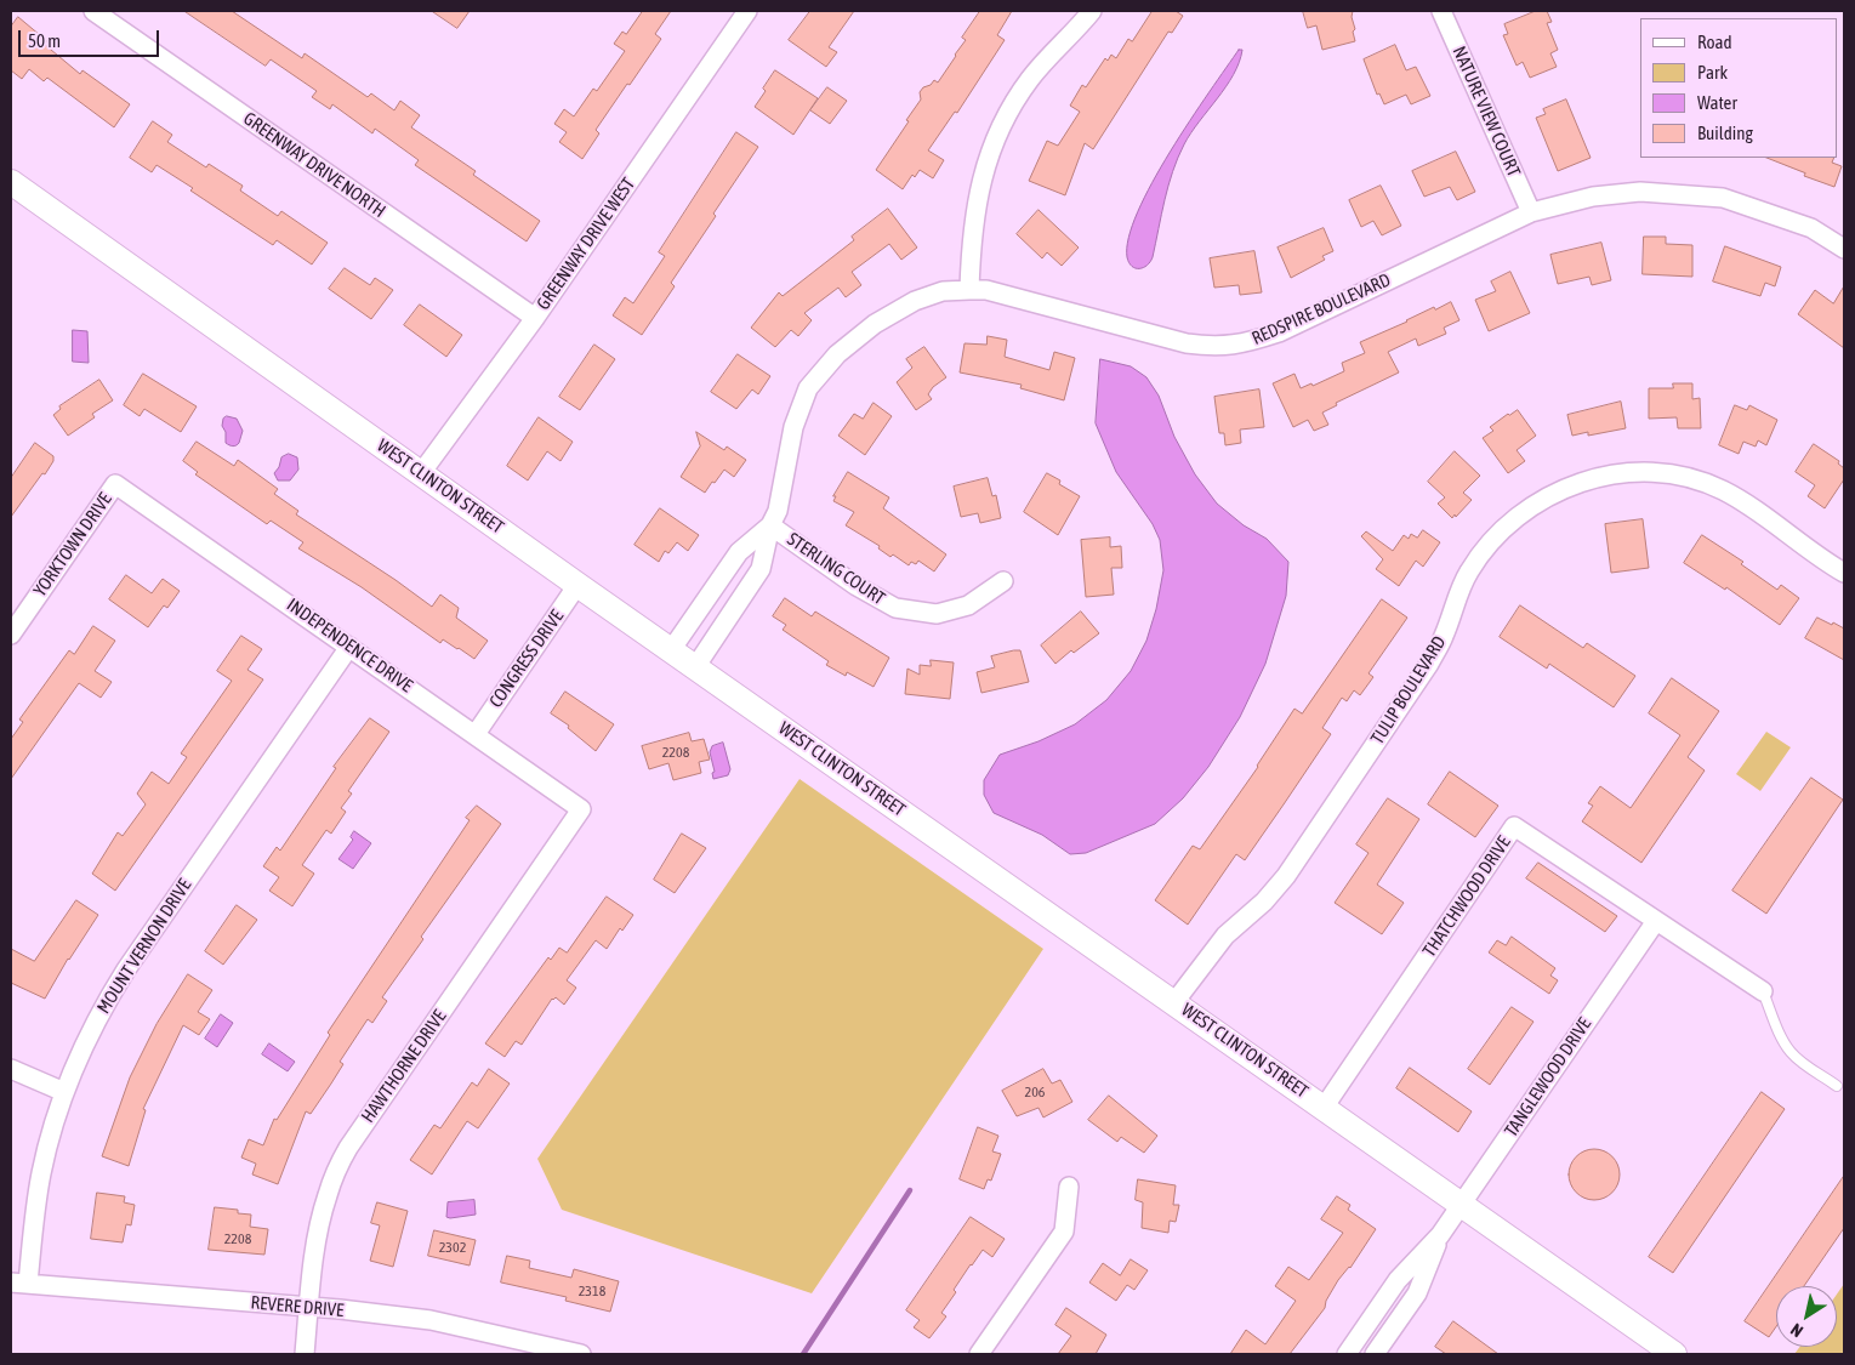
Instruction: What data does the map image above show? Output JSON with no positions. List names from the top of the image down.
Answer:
{
  "streets": {
    "street": [
      "NATURE VIEW COURT",
      "GREENWAY DRIVE NORTH",
      "GREENWAY DRIVE WEST",
      "REDSPIRE BOULEVARD",
      "WEST CLINTON STREET",
      "YORKTOWN DRIVE",
      "STERLING COURT",
      "INDEPENDENCE DRIVE",
      "CONGRESS DRIVE",
      "TULIP BOULEVARD",
      "THATCHWOOD DRIVE",
      "MOUNT VERNON DRIVE",
      "HAWTHORNE DRIVE",
      "TANGLEWOOD DRIVE",
      "REVERE DRIVE"
    ]
  },
  "crossings": [
    ["NATURE VIEW COURT", "REDSPIRE BOULEVARD"],
    ["GREENWAY DRIVE NORTH", "GREENWAY DRIVE WEST"],
    ["GREENWAY DRIVE WEST", "WEST CLINTON STREET"],
    ["REDSPIRE BOULEVARD", "WEST CLINTON STREET"],
    ["REDSPIRE BOULEVARD", "STERLING COURT"],
    ["WEST CLINTON STREET", "CONGRESS DRIVE"],
    ["WEST CLINTON STREET", "TULIP BOULEVARD"],
    ["WEST CLINTON STREET", "THATCHWOOD DRIVE"],
    ["WEST CLINTON STREET", "TANGLEWOOD DRIVE"],
    ["YORKTOWN DRIVE", "INDEPENDENCE DRIVE"],
    ["INDEPENDENCE DRIVE", "CONGRESS DRIVE"],
    ["INDEPENDENCE DRIVE", "MOUNT VERNON DRIVE"],
    ["INDEPENDENCE DRIVE", "HAWTHORNE DRIVE"],
    ["THATCHWOOD DRIVE", "TANGLEWOOD DRIVE"],
    ["MOUNT VERNON DRIVE", "REVERE DRIVE"],
    ["HAWTHORNE DRIVE", "REVERE DRIVE"]
  ],
  "house_numbers": [
    "2208",
    "206",
    "2208",
    "2302",
    "2318"
  ],
  "legend": [
    "Road",
    "Park",
    "Water",
    "Building"
  ],
  "scale_bar": "50 m",
  "north": "bottom left"
}
